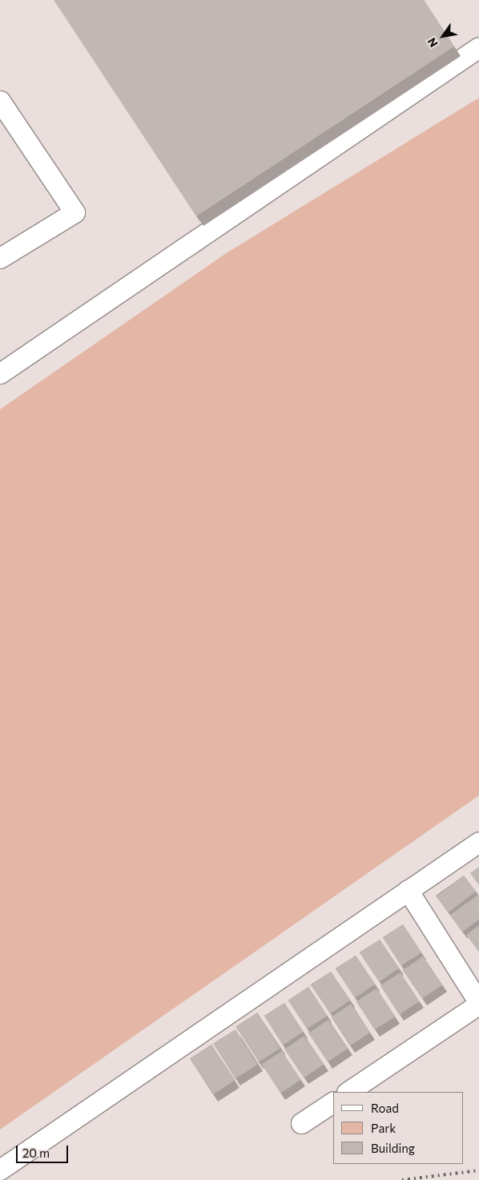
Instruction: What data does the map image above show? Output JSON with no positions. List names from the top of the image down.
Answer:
{
  "legend": ["Road", "Park", "Building"],
  "scale_bar": "20 m",
  "north": "bottom left"
}
